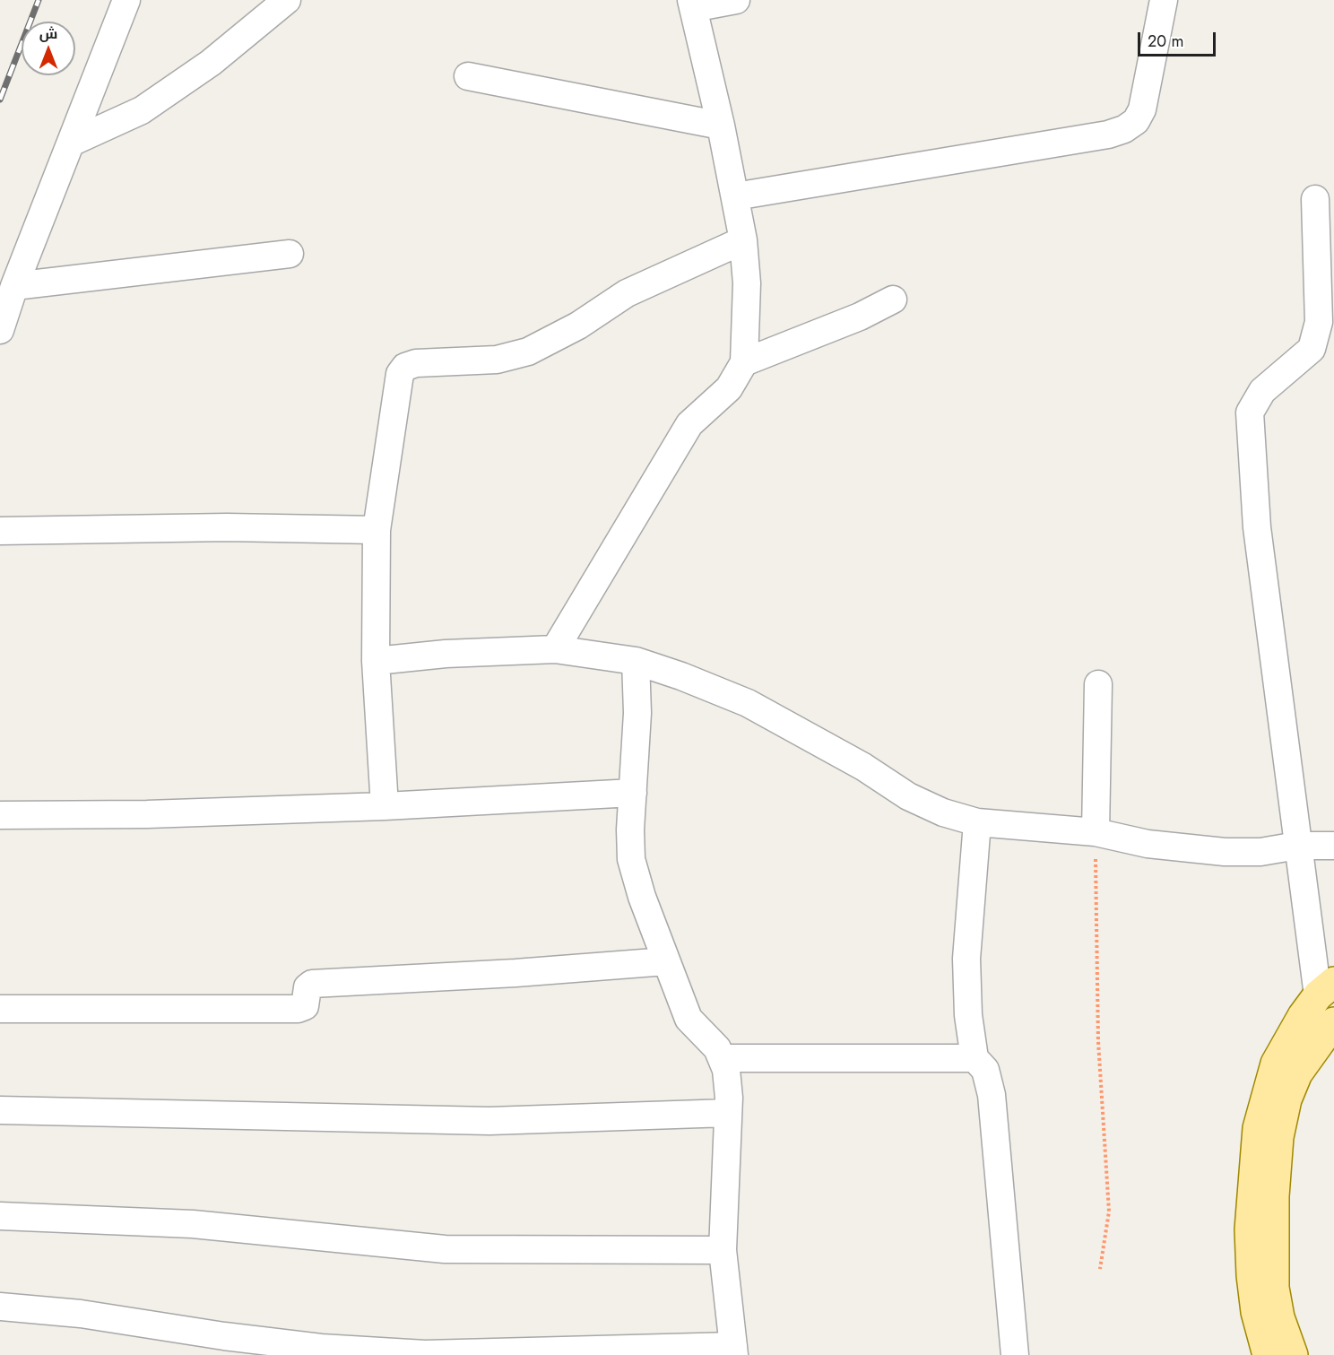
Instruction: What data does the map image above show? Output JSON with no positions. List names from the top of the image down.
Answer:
{
  "scale_bar": "20 m",
  "north": "top"
}
